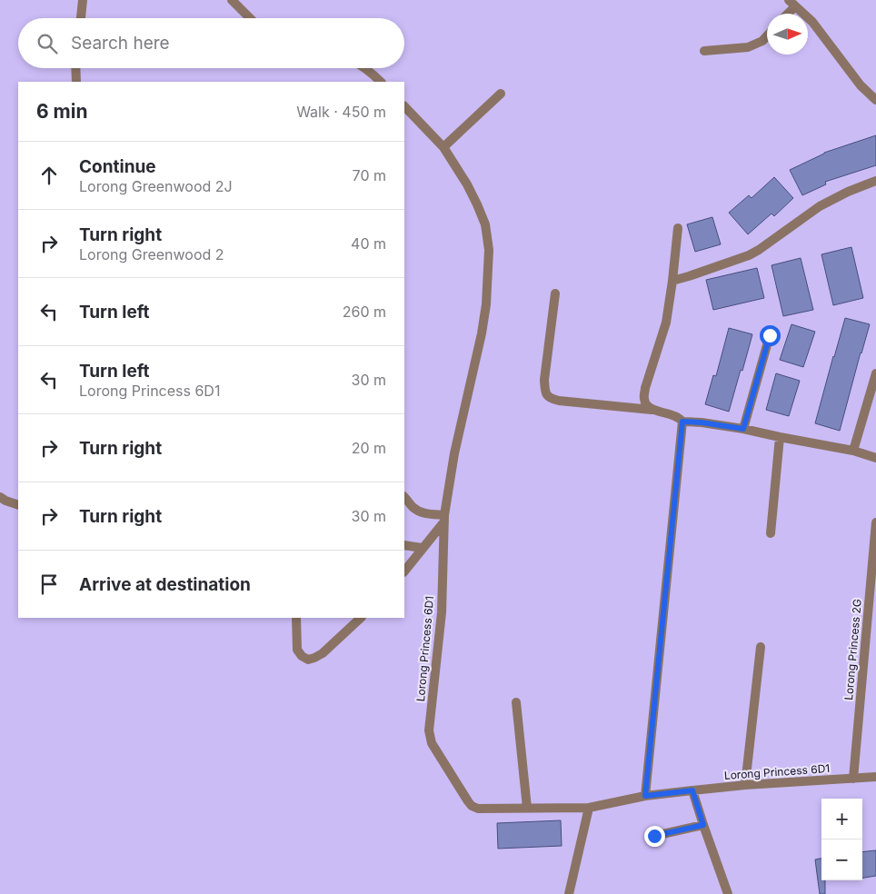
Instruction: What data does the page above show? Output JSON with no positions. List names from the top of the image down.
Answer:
{
  "streets": {
    "street": ["Lorong Princess 6D1", "Lorong Princess 2G"]
  },
  "crossings": [
    ["Lorong Princess 6D1", "Lorong Princess 2G"]
  ],
  "north": "right",
  "page": {
    "search": "Search here",
    "heading": ["6 min", "Walk · 450 m"],
    "list": [
      ["Continue", "Lorong Greenwood 2J", "70 m"],
      ["Turn right", "Lorong Greenwood 2", "40 m"],
      ["Turn left", "260 m"],
      ["Turn left", "Lorong Princess 6D1", "30 m"],
      ["Turn right", "20 m"],
      ["Turn right", "30 m"],
      "Arrive at destination"
    ],
    "map_buttons": ["+", "−"]
  }
}
